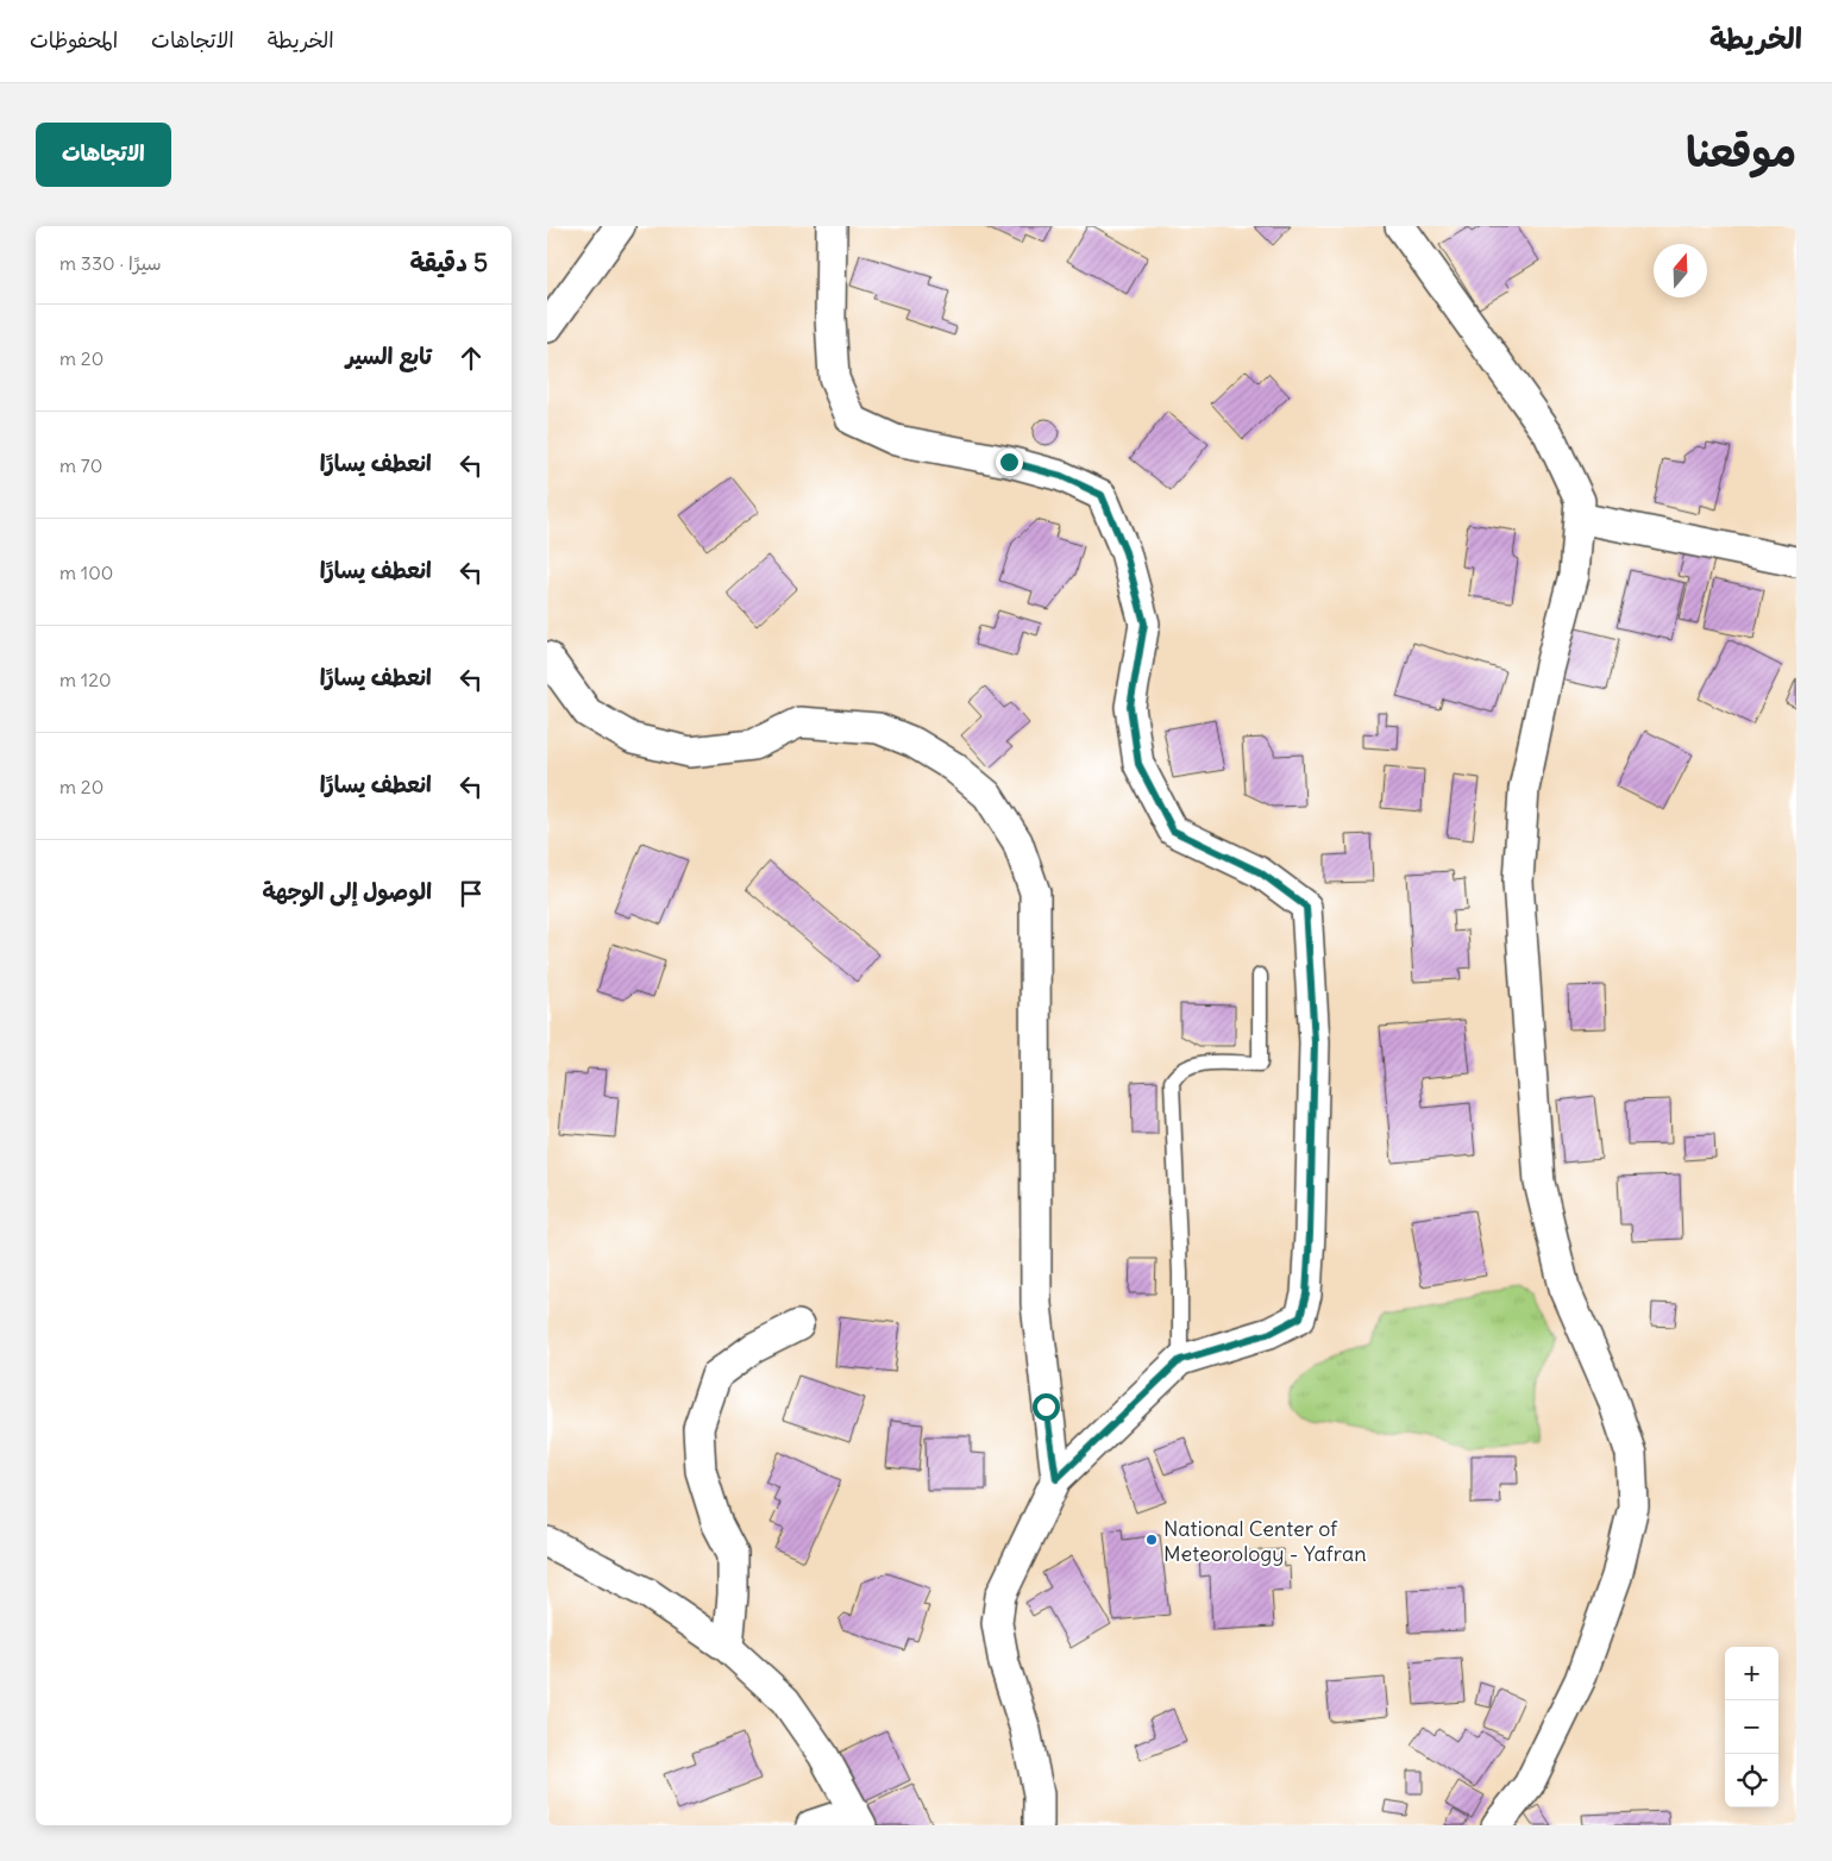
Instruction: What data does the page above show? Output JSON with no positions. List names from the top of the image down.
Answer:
{
  "places": ["National Center of Meteorology - Yafran"],
  "north": "top",
  "page": {
    "header": "الخريطة",
    "nav": ["الخريطة", "الاتجاهات", "المحفوظات"],
    "title": "موقعنا",
    "buttons": "الاتجاهات",
    "heading": ["5 دقيقة", "سيرًا · 330 m"],
    "list": [
      ["تابع السير", "20 m"],
      ["انعطف يسارًا", "70 m"],
      ["انعطف يسارًا", "100 m"],
      ["انعطف يسارًا", "120 m"],
      ["انعطف يسارًا", "20 m"],
      "الوصول إلى الوجهة"
    ],
    "map_buttons": ["+", "−"]
  }
}
